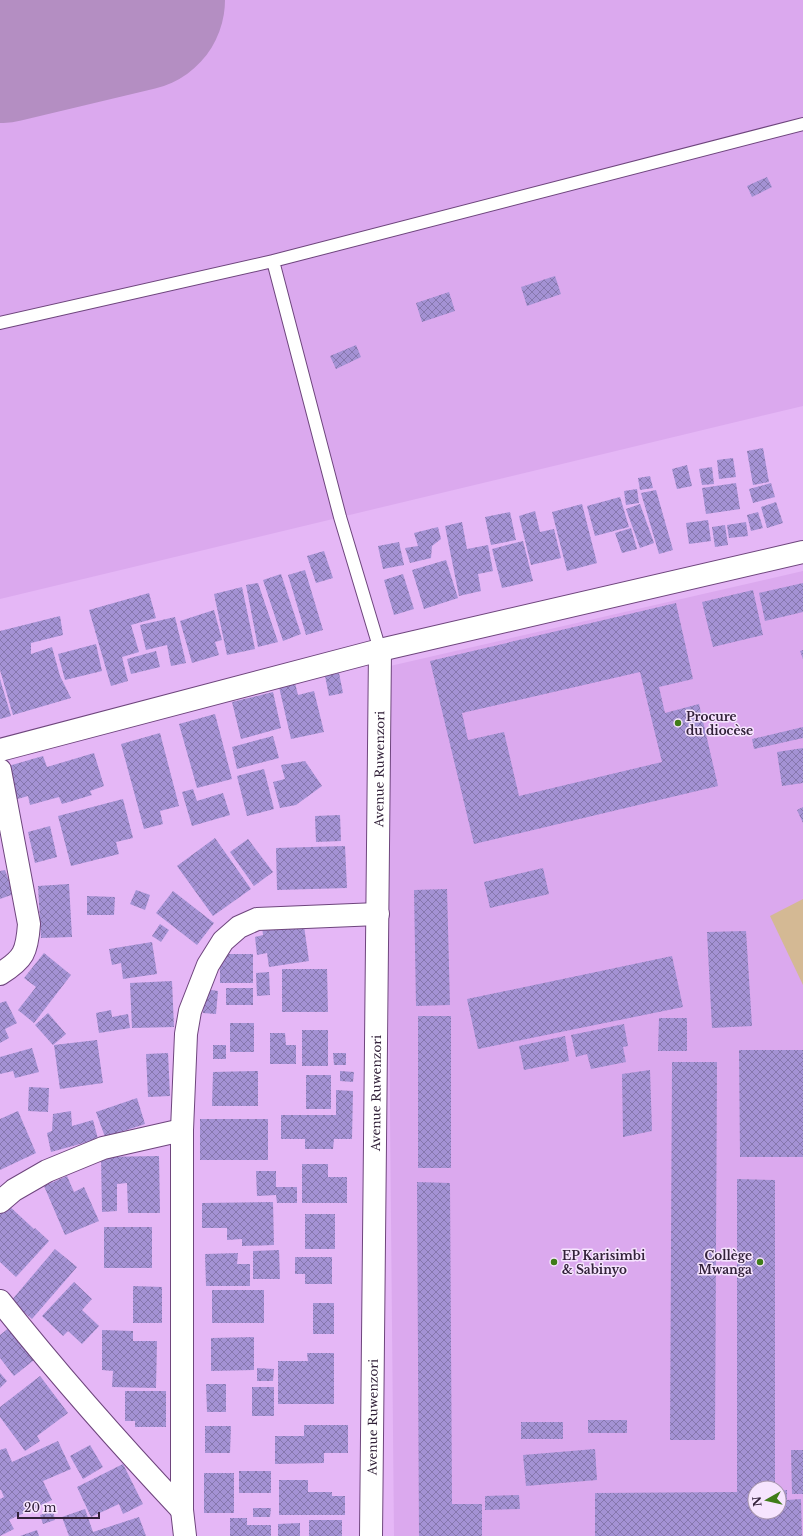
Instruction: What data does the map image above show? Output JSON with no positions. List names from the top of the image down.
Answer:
{
  "streets": {
    "street": ["Avenue Ruwenzori"]
  },
  "places": ["Procure du diocèse", "EP Karisimbi & Sabinyo", "Collège Mwanga"],
  "scale_bar": "20 m",
  "north": "left"
}
